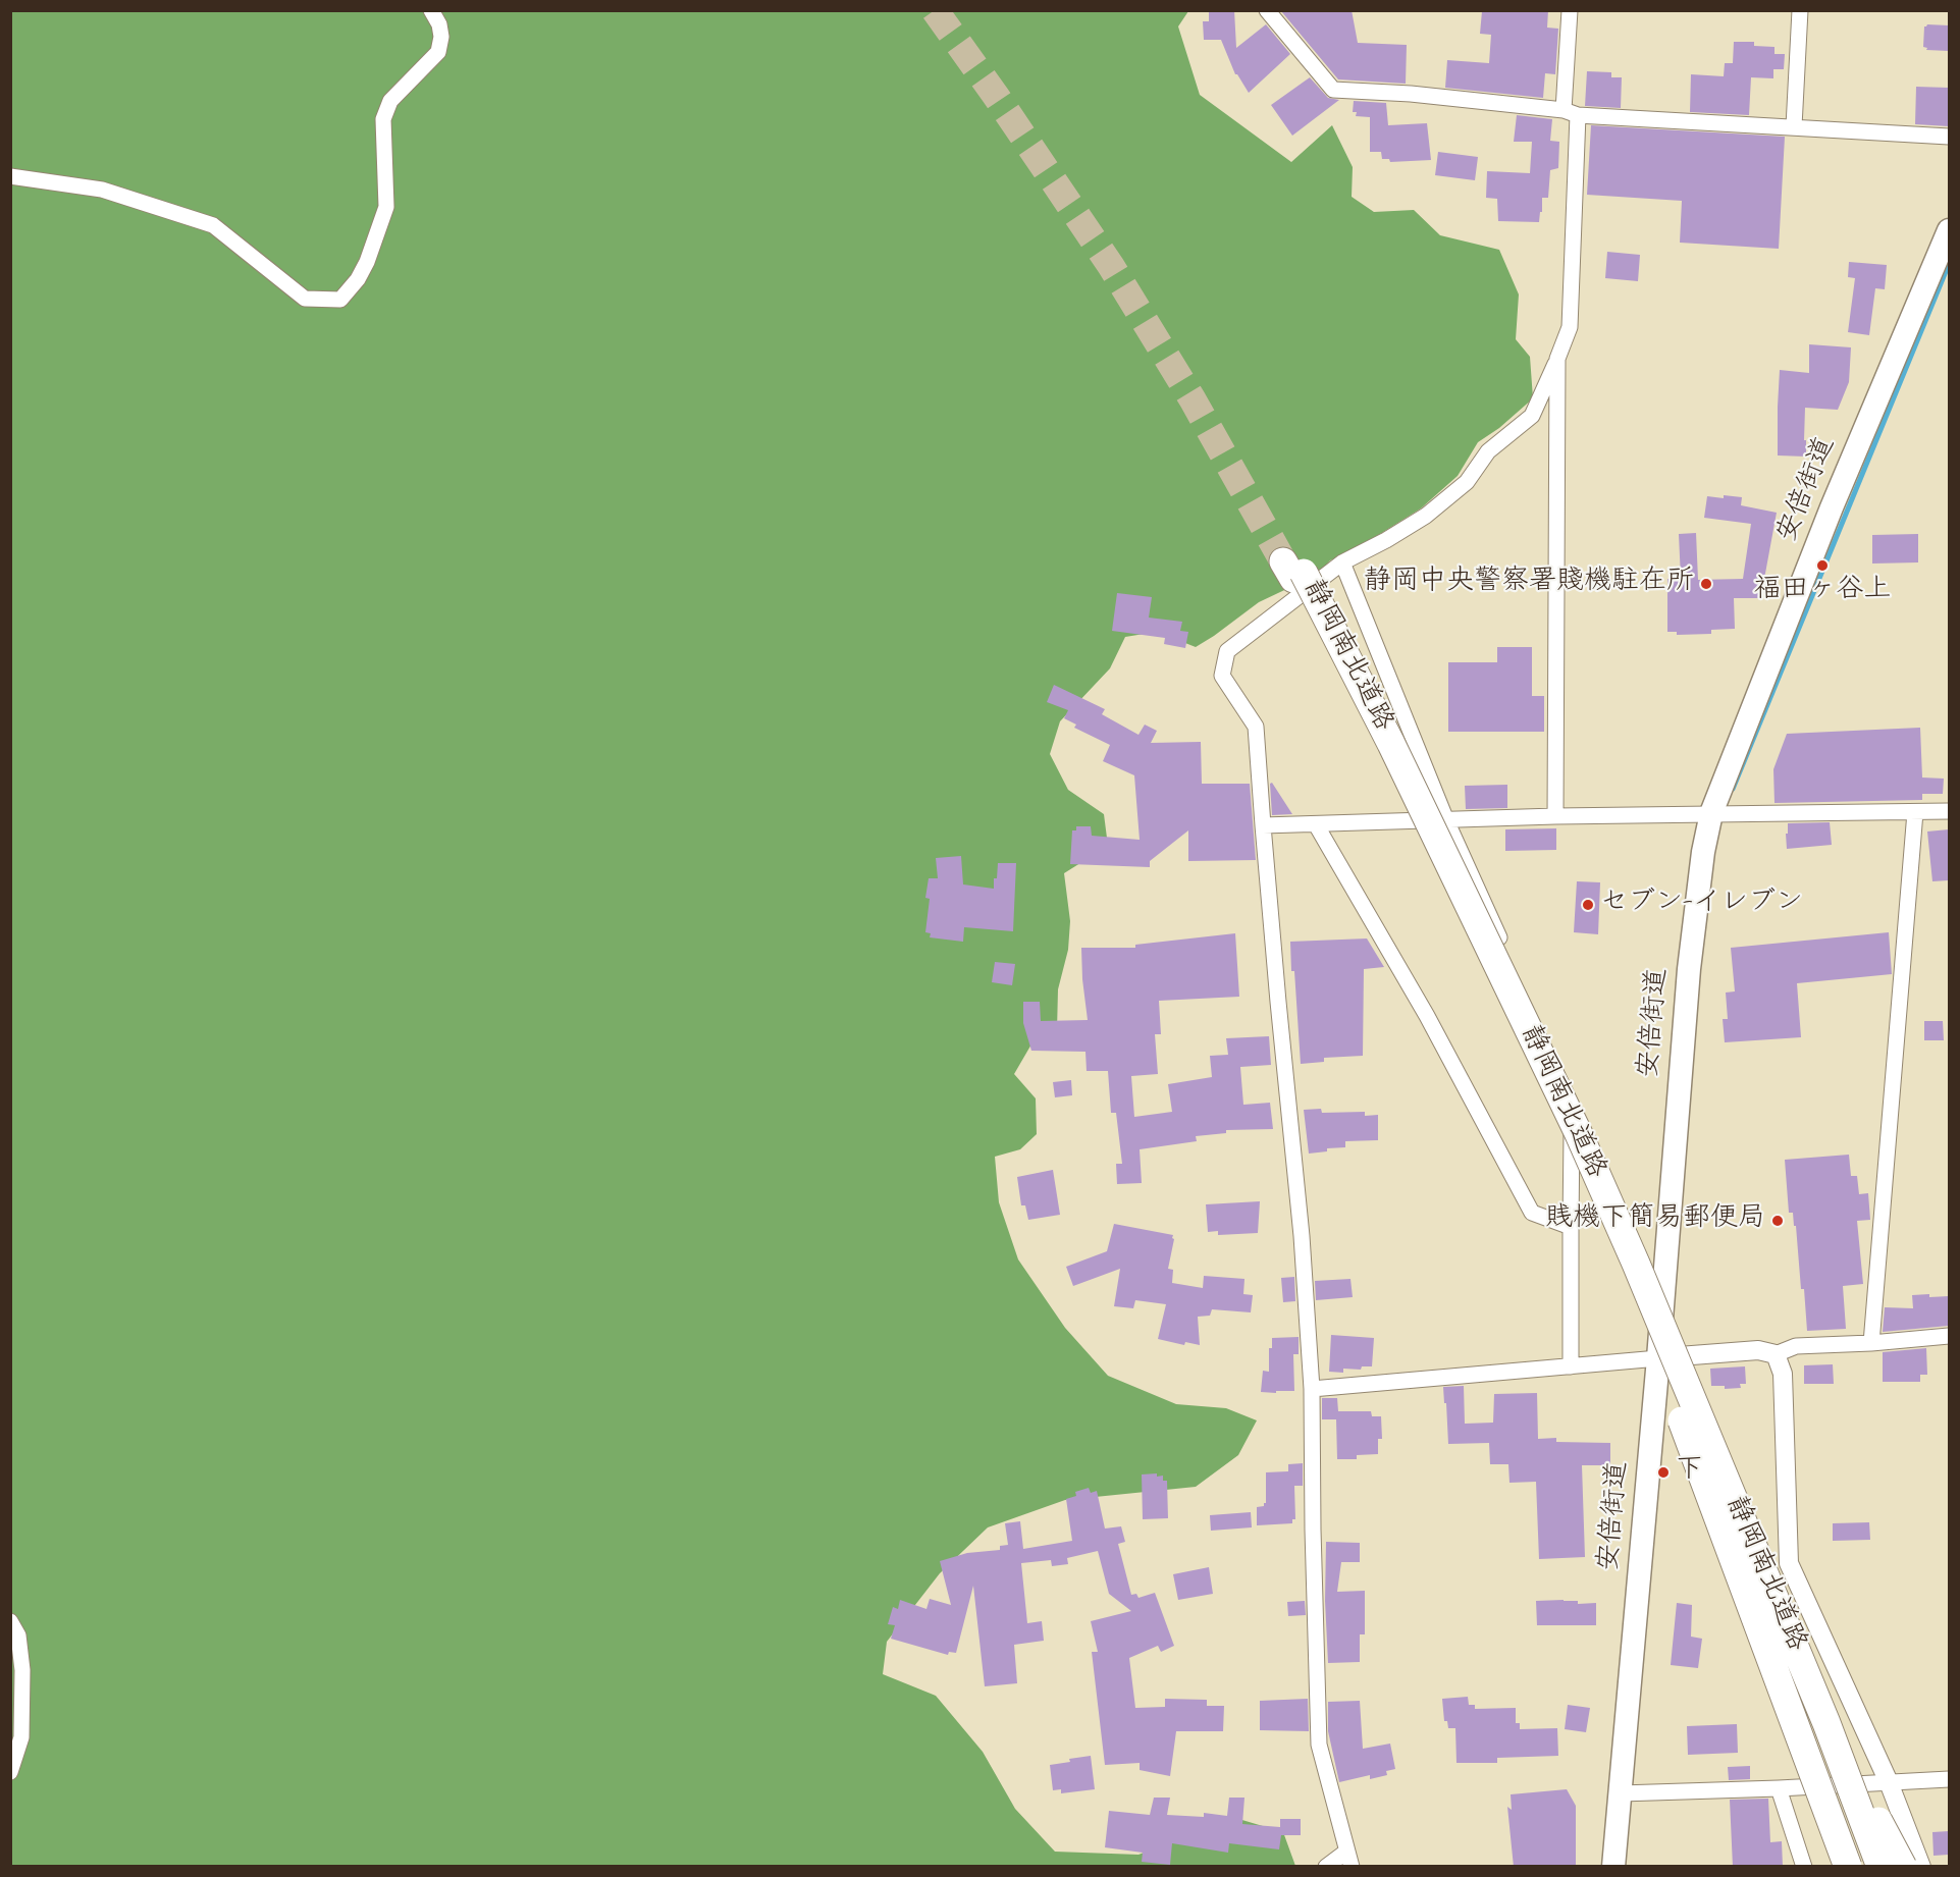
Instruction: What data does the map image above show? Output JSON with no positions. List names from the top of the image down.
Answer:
{
  "streets": {
    "highway": ["静岡南北道路"],
    "main road": ["安倍街道"]
  },
  "places": [
    "福田ヶ谷上",
    "静岡中央警察署賤機駐在所",
    "セブン-イレブン",
    "賎機下簡易郵便局",
    "下"
  ]
}
